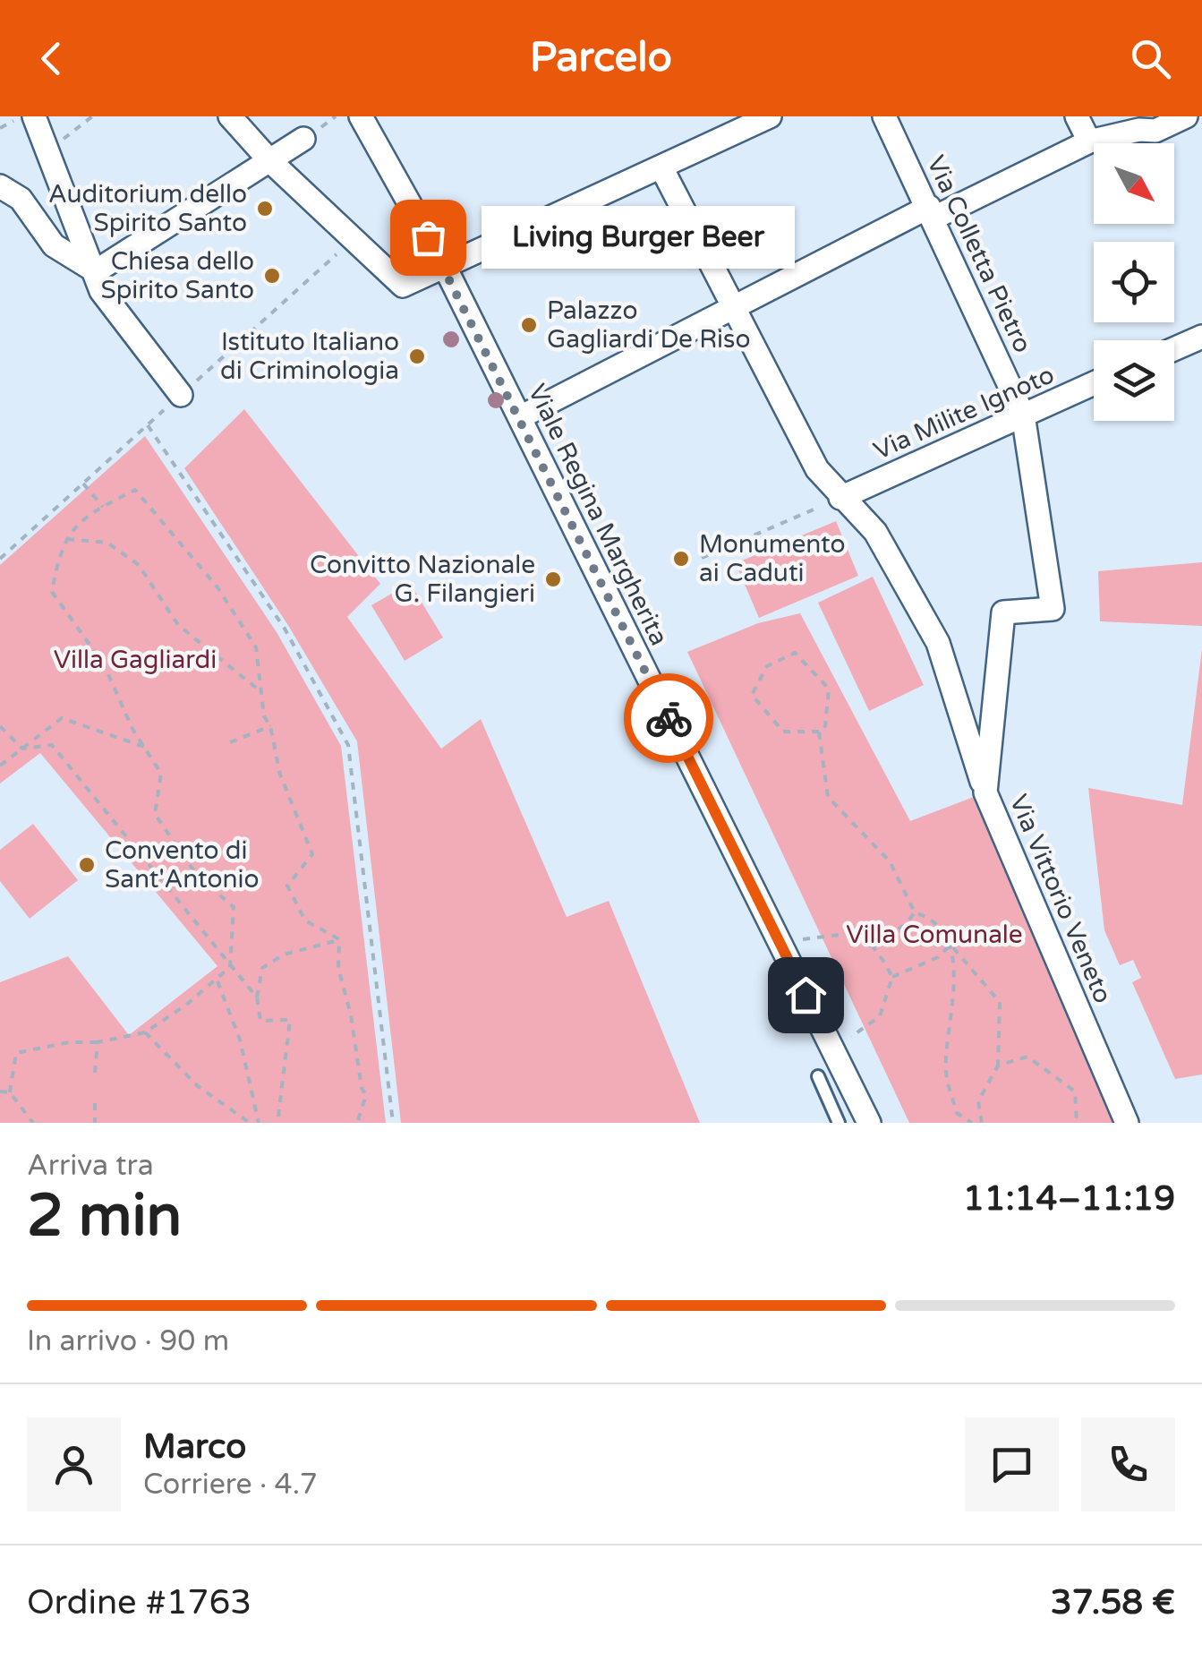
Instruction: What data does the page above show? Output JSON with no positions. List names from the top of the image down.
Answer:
{
  "streets": {
    "street": [
      "Via Colletta Pietro",
      "Via Milite Ignoto",
      "Viale Regina Margherita",
      "Via Vittorio Veneto"
    ]
  },
  "crossings": [
    ["Via Colletta Pietro", "Via Milite Ignoto"],
    ["Via Colletta Pietro", "Via Vittorio Veneto"],
    ["Via Milite Ignoto", "Via Vittorio Veneto"]
  ],
  "parks": ["Villa Gagliardi", "Villa Comunale"],
  "places": [
    "Auditorium dello Spirito Santo",
    "Living Burger Beer",
    "Chiesa dello Spirito Santo",
    "Palazzo Gagliardi De Riso",
    "Istituto Italiano di Criminologia",
    "Monumento ai Caduti",
    "Convitto Nazionale G. Filangieri",
    "Convento di Sant'Antonio"
  ],
  "north": "bottom right",
  "page": {
    "header": "Parcelo",
    "bubble": "Living Burger Beer",
    "heading": ["2 min", "Arriva tra", "11:14–11:19"],
    "panel": [
      "Marco",
      "Corriere · 4.7",
      "Ordine #1763",
      "37.58 €"
    ],
    "bar": "In arrivo · 90 m"
  }
}
